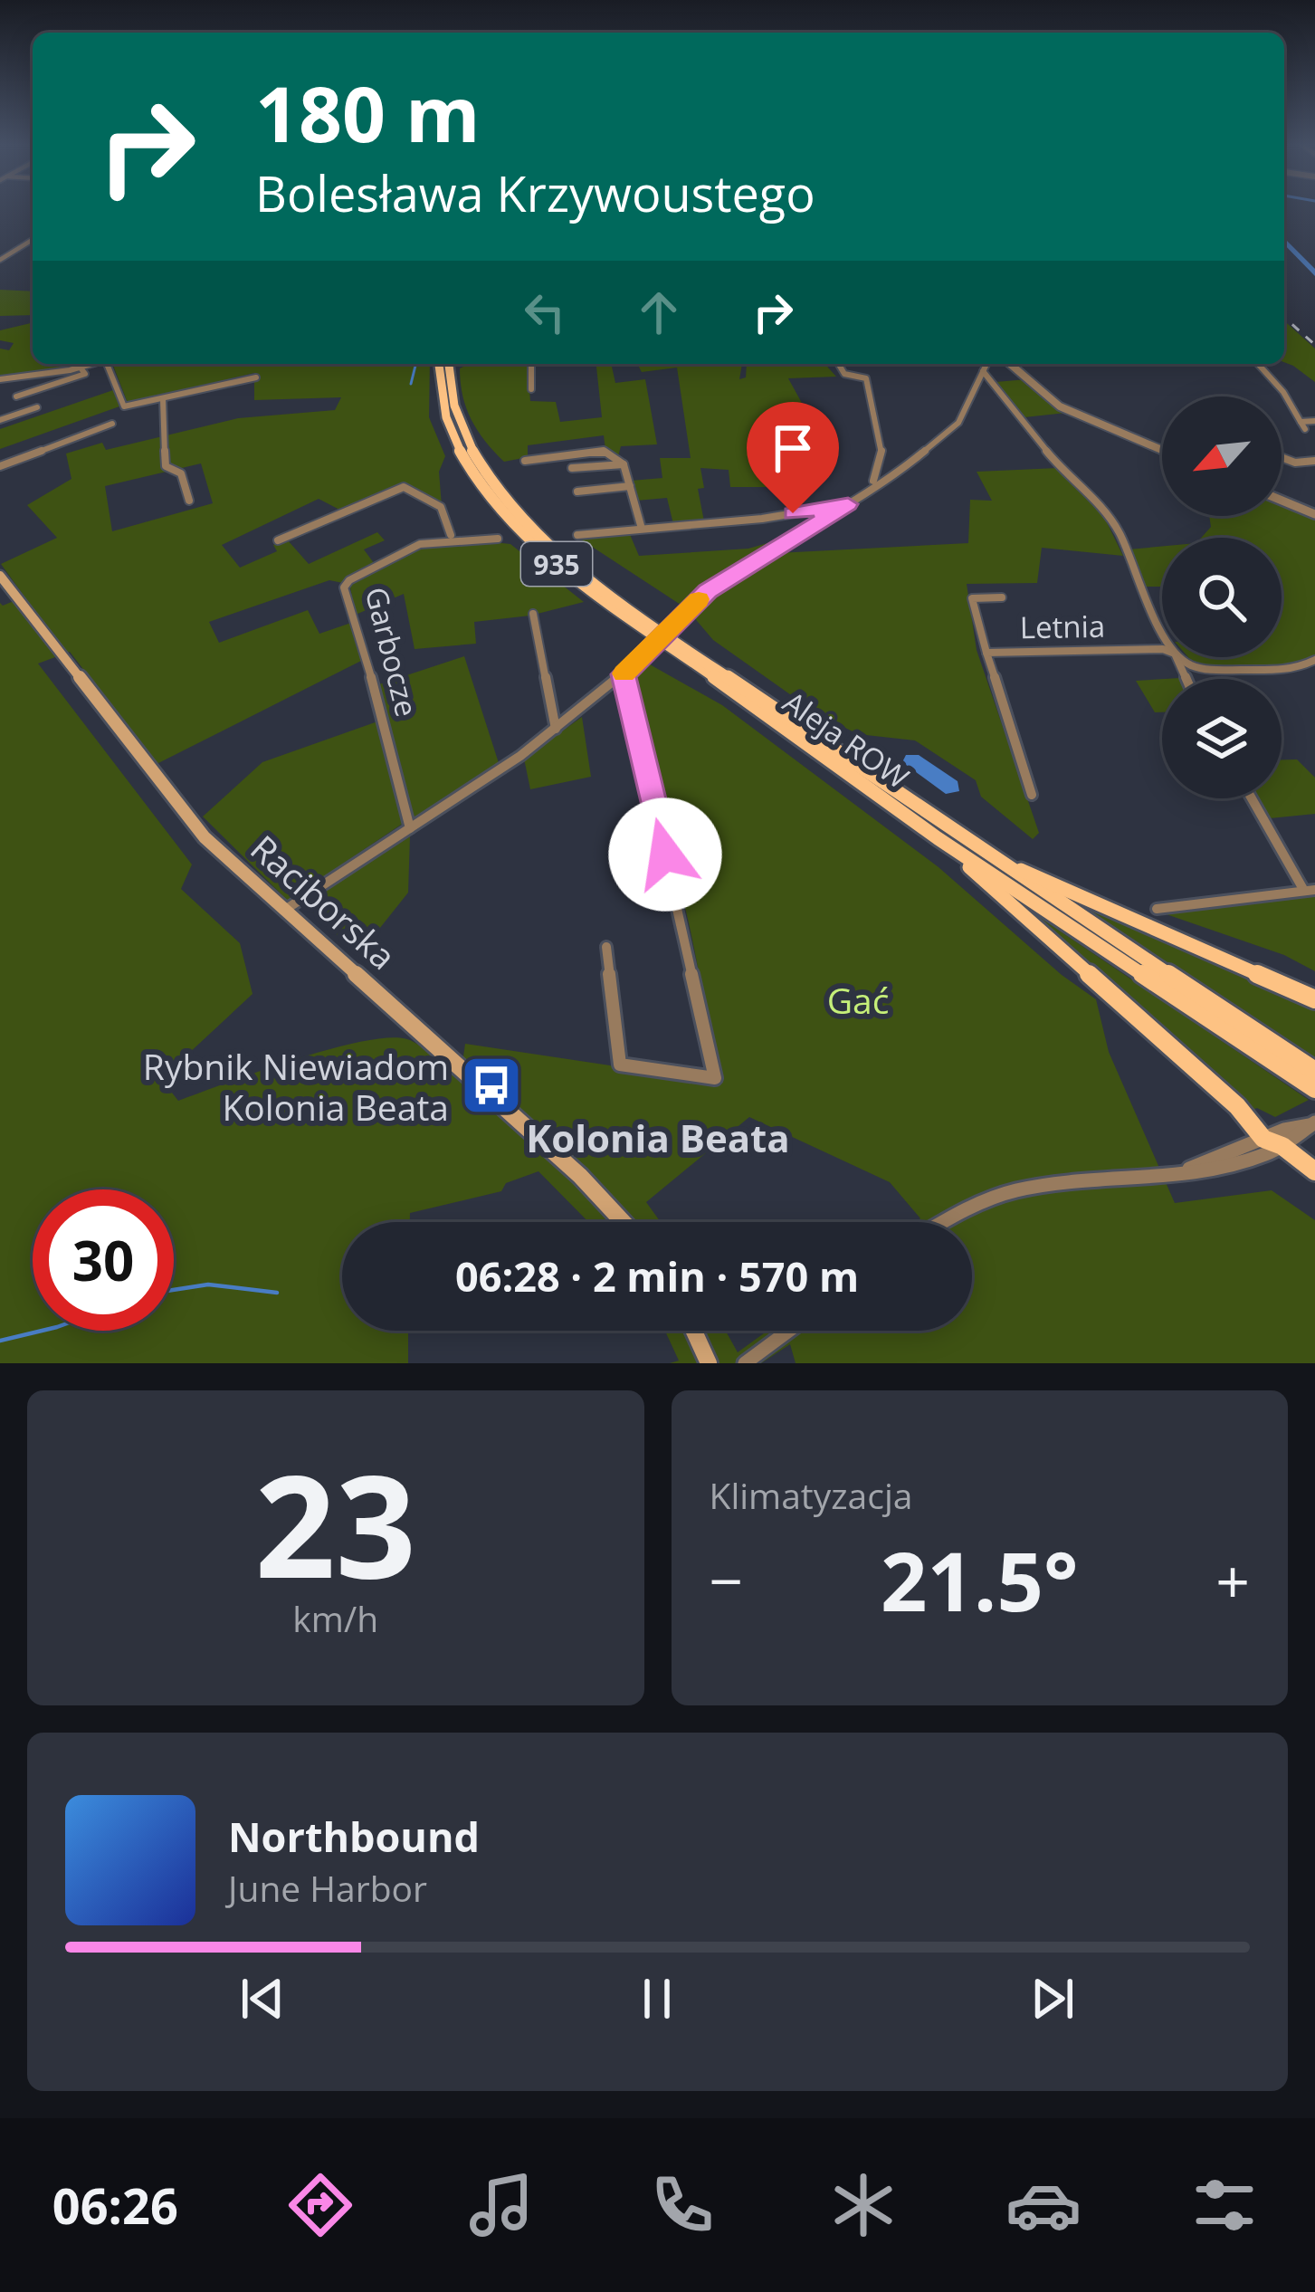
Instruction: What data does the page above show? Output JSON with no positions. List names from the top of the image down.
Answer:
{
  "streets": {
    "main road": ["935", "Aleja ROW", "Raciborska"],
    "street": ["Letnia", "Garbocze"]
  },
  "districts": ["Kolonia Beata"],
  "parks": ["Gać"],
  "places": {
    "bus stop": ["Rybnik Niewiadom Kolonia Beata"]
  },
  "north": "bottom left",
  "page": {
    "turn": ["180 m", "Bolesława Krzywoustego"],
    "limit": "30",
    "trip": "06:28 · 2 min · 570 m",
    "tile": [
      ["23", "km/h"],
      "Klimatyzacja"
    ],
    "heat": ["−", "21.5°", "+"],
    "song": ["Northbound", "June Harbor"],
    "tabs": "06:26"
  }
}
